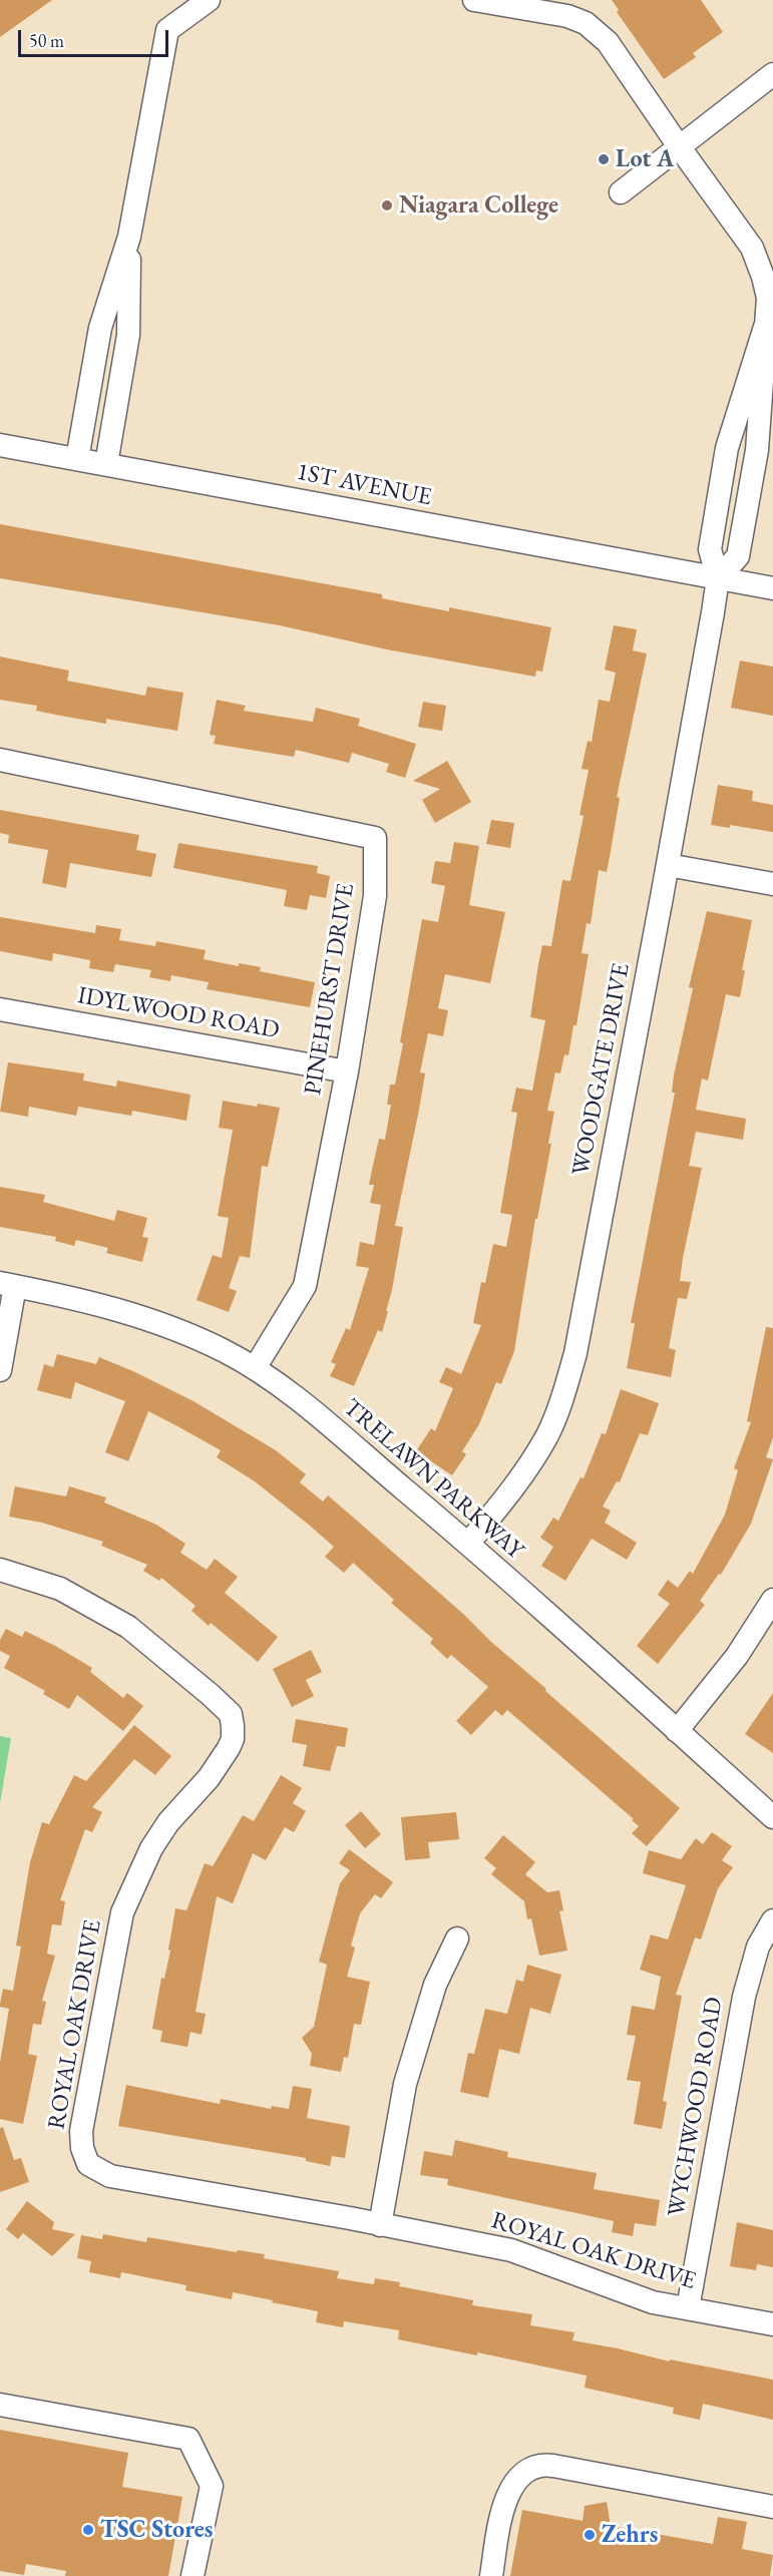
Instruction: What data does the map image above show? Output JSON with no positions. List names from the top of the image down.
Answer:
{
  "streets": {
    "street": [
      "1ST AVENUE",
      "PINEHURST DRIVE",
      "IDYLWOOD ROAD",
      "WOODGATE DRIVE",
      "TRELAWN PARKWAY",
      "ROYAL OAK DRIVE",
      "WYCHWOOD ROAD"
    ]
  },
  "crossings": [
    ["1ST AVENUE", "WOODGATE DRIVE"],
    ["PINEHURST DRIVE", "IDYLWOOD ROAD"],
    ["PINEHURST DRIVE", "TRELAWN PARKWAY"],
    ["WOODGATE DRIVE", "TRELAWN PARKWAY"],
    ["ROYAL OAK DRIVE", "WYCHWOOD ROAD"]
  ],
  "places": [
    "Lot A",
    "Niagara College",
    "TSC Stores",
    "Zehrs"
  ],
  "scale_bar": "50 m"
}
